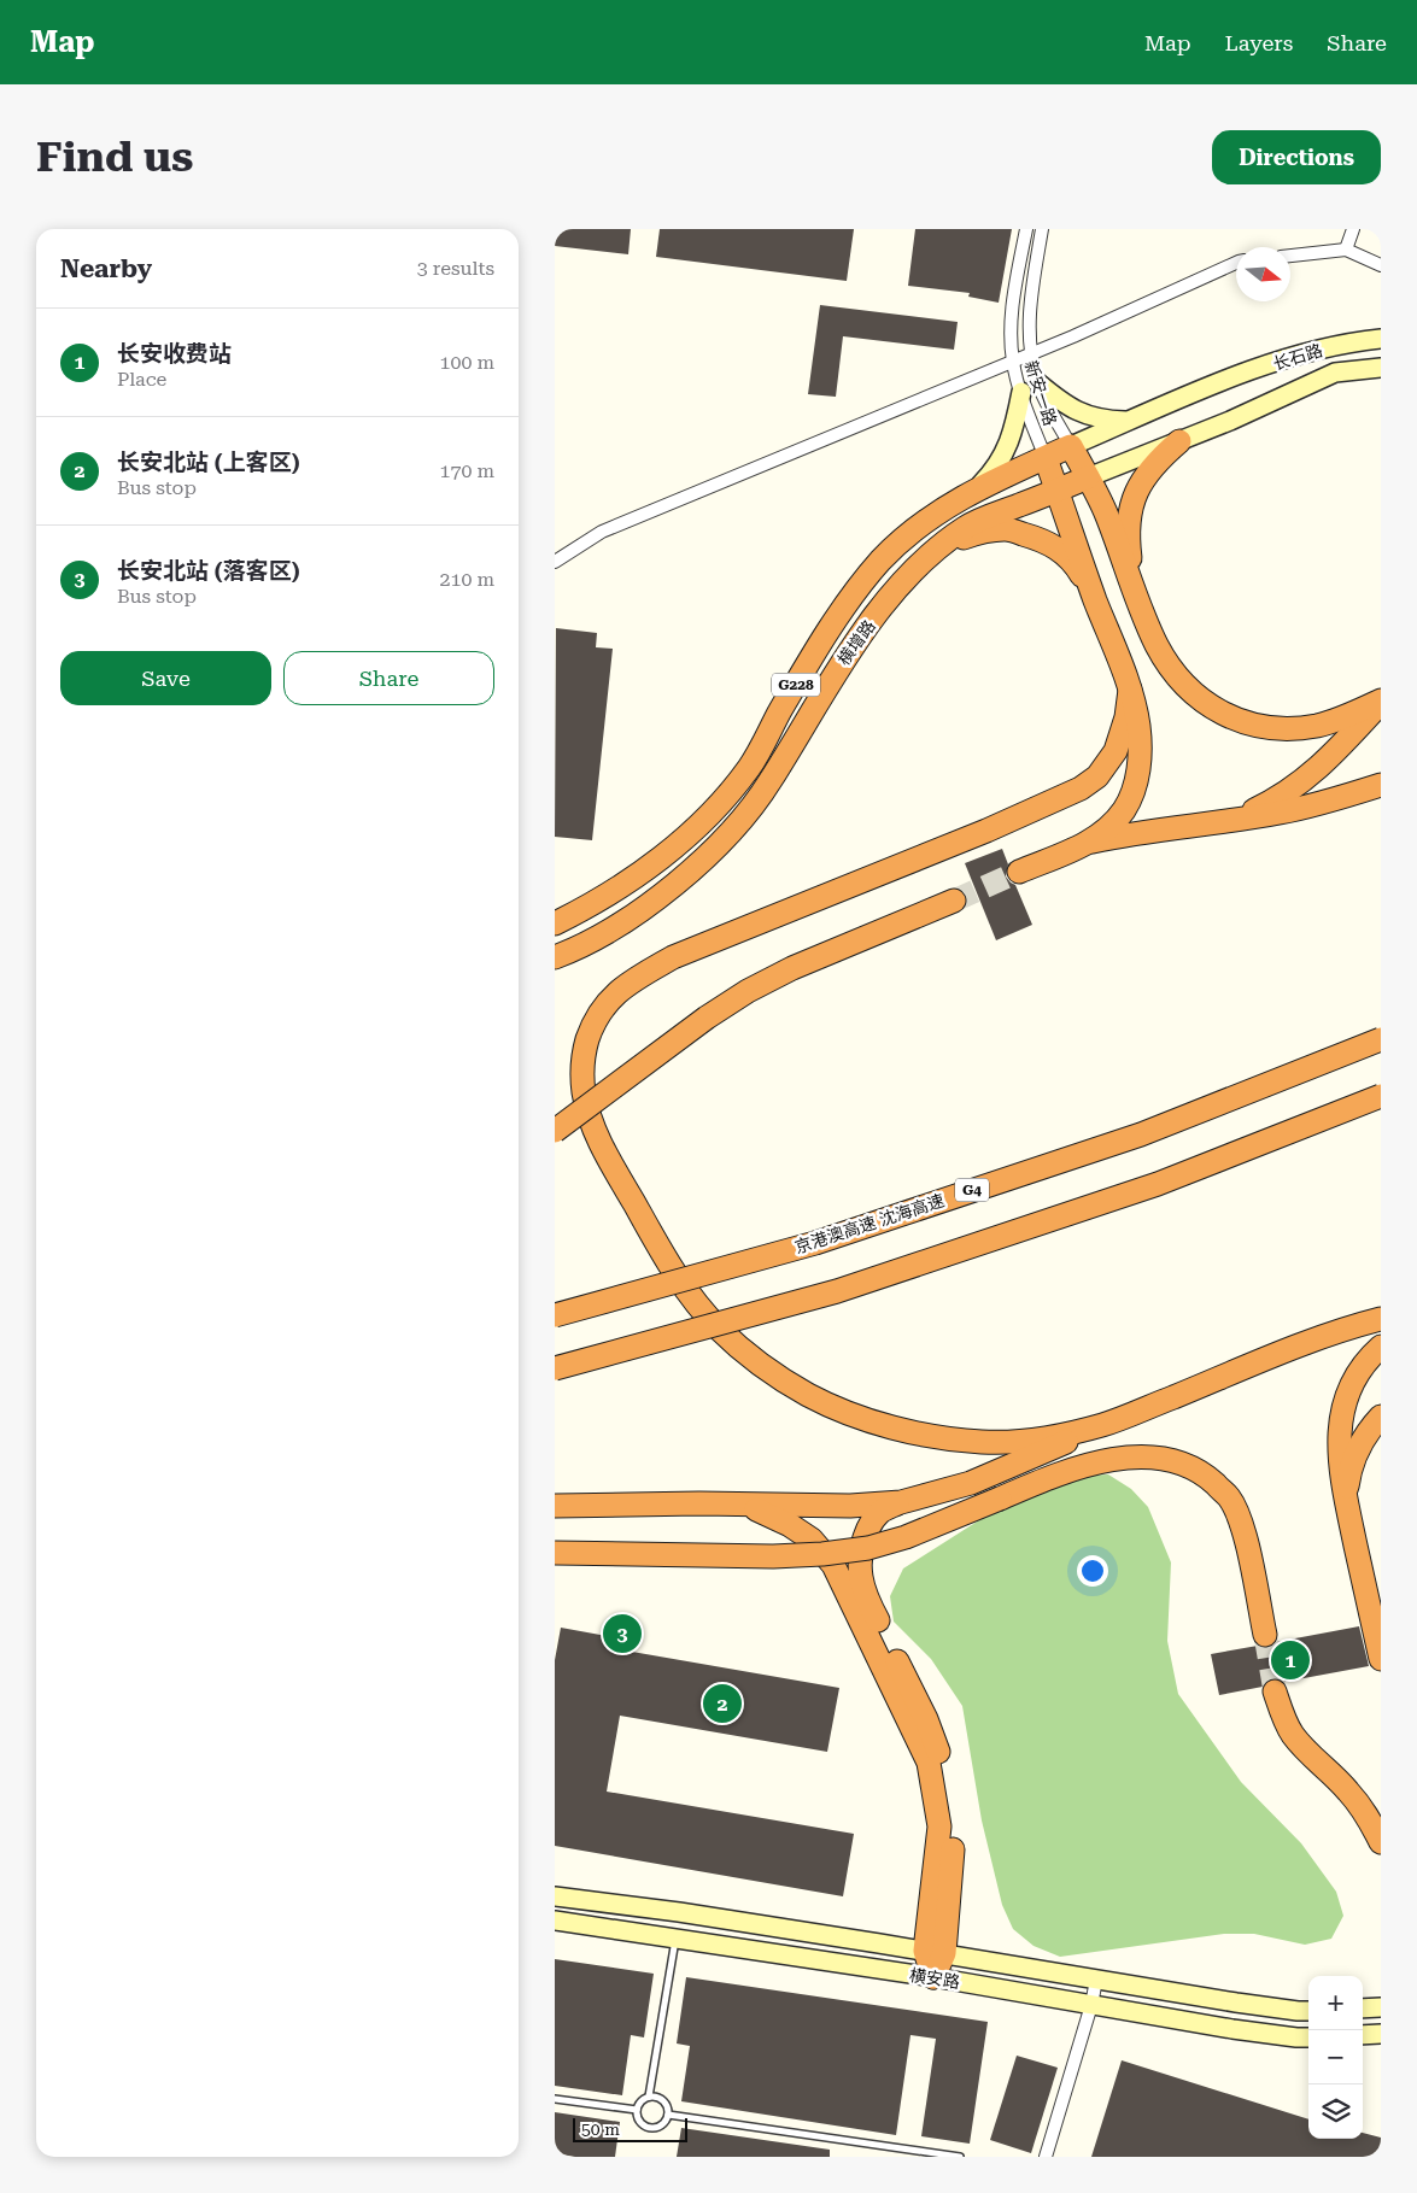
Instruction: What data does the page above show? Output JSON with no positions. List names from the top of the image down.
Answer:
{
  "streets": {
    "highway": [
      "横增路",
      "G228",
      "G4",
      "京港澳高速 沈海高速"
    ],
    "main road": ["长石路", "横安路"],
    "street": ["新安一路"]
  },
  "crossings": [
    ["长石路", "横增路"],
    ["新安一路", "横增路"]
  ],
  "scale_bar": "50 m",
  "north": "right",
  "page": {
    "header": "Map",
    "nav": ["Map", "Layers", "Share"],
    "buttons": [
      "Directions",
      ["Save", "Share"]
    ],
    "title": "Find us",
    "heading": ["Nearby", "3 results"],
    "list": [
      {
        "mark": "1",
        "name": "长安收费站",
        "note": "Place",
        "value": "100 m"
      },
      {
        "mark": "2",
        "name": "长安北站 (上客区)",
        "note": "Bus stop",
        "value": "170 m"
      },
      {
        "mark": "3",
        "name": "长安北站 (落客区)",
        "note": "Bus stop",
        "value": "210 m"
      }
    ],
    "pins": ["3", "1", "2"],
    "map_buttons": ["+", "−"],
    "scale": "50 m"
  }
}
